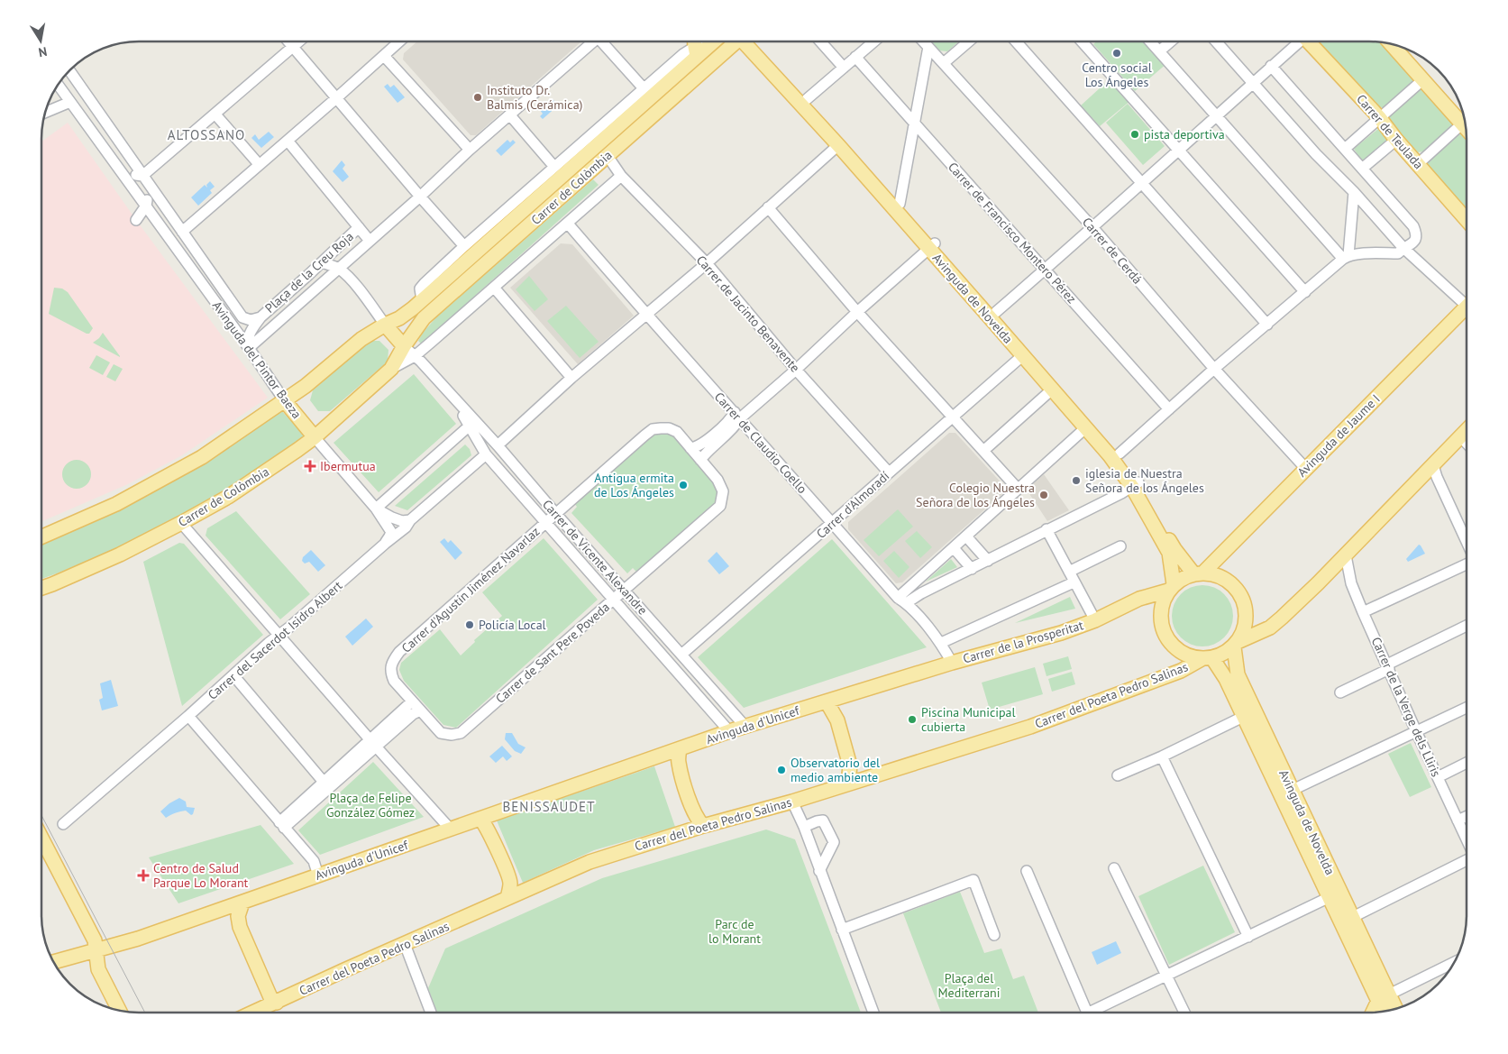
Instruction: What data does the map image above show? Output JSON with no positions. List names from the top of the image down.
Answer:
{
  "streets": {
    "main road": [
      "Carrer de Teulada",
      "Carrer de Colòmbia",
      "Avinguda de Novelda",
      "Avinguda del Pintor Baeza",
      "Avinguda de Jaume I",
      "Carrer de la Prosperitat",
      "Carrer del Poeta Pedro Salinas",
      "Avinguda d'Unicef"
    ],
    "street": [
      "Carrer de Francisco Montero Pérez",
      "Carrer de Cerdá",
      "Plaça de la Creu Roja",
      "Carrer de Jacinto Benavente",
      "Carrer de Claudio Coello",
      "Carrer d'Almoradí",
      "Carrer de Vicente Alexandre",
      "Carrer d'Agustín Jiménez Navarlaz",
      "Carrer del Sacerdot Isidro Albert",
      "Carrer de Sant Pere Poveda",
      "Carrer de la Verge dels Lliris"
    ]
  },
  "crossings": [
    ["Carrer de Colòmbia", "Carrer de Jacinto Benavente"],
    ["Carrer de Colòmbia", "Avinguda del Pintor Baeza"],
    ["Carrer de Colòmbia", "Carrer de Claudio Coello"],
    ["Carrer de Colòmbia", "Carrer de Vicente Alexandre"],
    ["Carrer de Cerdá", "Avinguda de Jaume I"],
    ["Plaça de la Creu Roja", "Avinguda del Pintor Baeza"],
    ["Avinguda de Novelda", "Avinguda de Jaume I"],
    ["Avinguda de Novelda", "Carrer d'Almoradí"],
    ["Avinguda de Novelda", "Carrer de la Prosperitat"],
    ["Avinguda de Novelda", "Carrer del Poeta Pedro Salinas"],
    ["Carrer de Jacinto Benavente", "Carrer d'Almoradí"],
    ["Avinguda del Pintor Baeza", "Carrer del Sacerdot Isidro Albert"],
    ["Avinguda de Jaume I", "Carrer de la Prosperitat"],
    ["Avinguda de Jaume I", "Carrer del Poeta Pedro Salinas"],
    ["Carrer de Claudio Coello", "Carrer d'Almoradí"],
    ["Carrer de Claudio Coello", "Carrer de la Prosperitat"],
    ["Carrer de Claudio Coello", "Avinguda d'Unicef"],
    ["Carrer d'Almoradí", "Carrer de Vicente Alexandre"],
    ["Carrer de Vicente Alexandre", "Carrer d'Agustín Jiménez Navarlaz"],
    ["Carrer de Vicente Alexandre", "Carrer del Sacerdot Isidro Albert"],
    ["Carrer de Vicente Alexandre", "Carrer de Sant Pere Poveda"],
    ["Carrer de Vicente Alexandre", "Avinguda d'Unicef"],
    ["Carrer d'Agustín Jiménez Navarlaz", "Carrer de Sant Pere Poveda"],
    ["Carrer de la Prosperitat", "Carrer del Poeta Pedro Salinas"],
    ["Carrer de la Prosperitat", "Avinguda d'Unicef"]
  ],
  "districts": ["ALTOSSANO", "BENISSAUDET"],
  "parks": ["Plaça de Felipe González Gómez", "Parc de lo Morant", "Plaça del Mediterrani"],
  "places": {
    "other": [
      "Centro social Los Ángeles",
      "Instituto Dr. Balmis (Cerámica)",
      "pista deportiva",
      "iglesia de Nuestra Señora de los Ángeles",
      "Antigua ermita de Los Ángeles",
      "Colegio Nuestra Señora de los Ángeles",
      "Policía Local",
      "Piscina Municipal cubierta",
      "Observatorio del medio ambiente"
    ],
    "health": ["Ibermutua", "Centro de Salud Parque Lo Morant"]
  },
  "north": "bottom"
}
